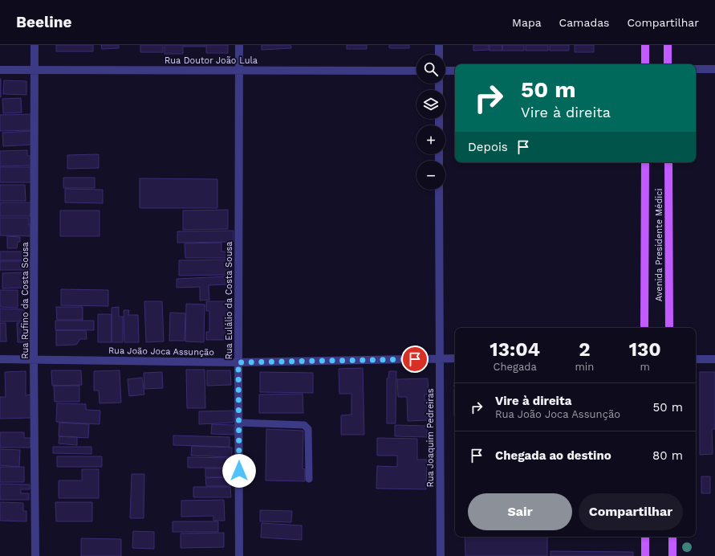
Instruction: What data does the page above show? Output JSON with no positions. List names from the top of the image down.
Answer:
{
  "streets": {
    "main road": ["Avenida Presidente Médici"],
    "street": [
      "Rua Doutor João Lula",
      "Rua Rufino da Costa Sousa",
      "Rua Eulálio da Costa Sousa",
      "Rua João Joca Assunção",
      "Rua Joaquim Pedreiras"
    ]
  },
  "crossings": [
    ["Rua Doutor João Lula", "Rua Rufino da Costa Sousa"],
    ["Rua Doutor João Lula", "Rua Eulálio da Costa Sousa"],
    ["Rua Rufino da Costa Sousa", "Rua João Joca Assunção"],
    ["Rua Eulálio da Costa Sousa", "Rua João Joca Assunção"],
    ["Rua João Joca Assunção", "Rua Joaquim Pedreiras"]
  ],
  "page": {
    "header": "Beeline",
    "nav": ["Mapa", "Camadas", "Compartilhar"],
    "map_buttons": ["+", "−"],
    "turn": ["50 m", "Vire à direita"],
    "then": "Depois",
    "eta": [
      "13:04",
      "Chegada",
      "2",
      "min",
      "130",
      "m"
    ],
    "list": [
      {
        "name": "Vire à direita",
        "note": "Rua João Joca Assunção",
        "value": "50 m"
      },
      {
        "name": "Chegada ao destino",
        "value": "80 m"
      }
    ],
    "buttons": ["Sair", "Compartilhar"]
  }
}
